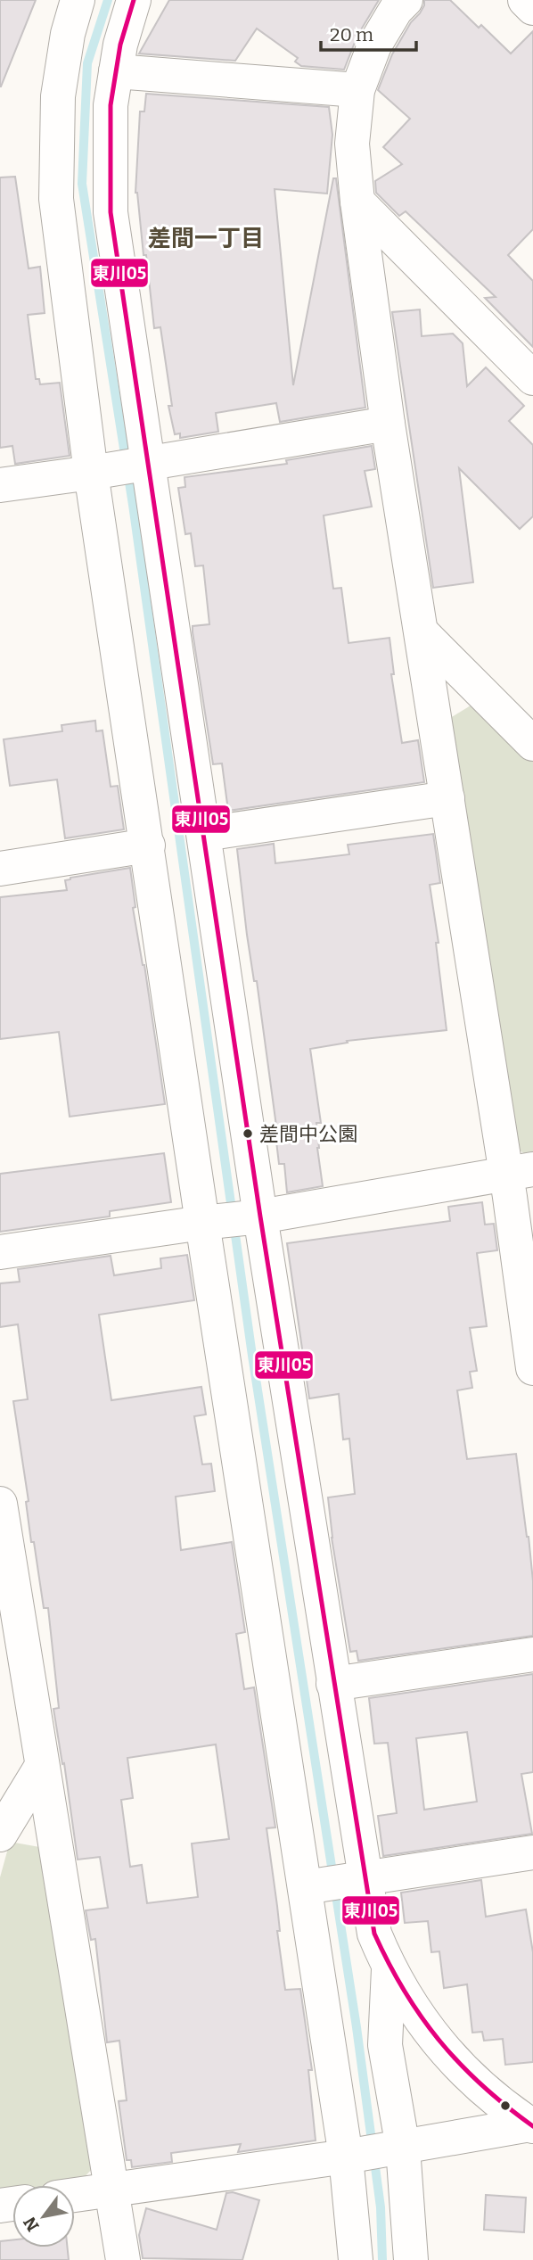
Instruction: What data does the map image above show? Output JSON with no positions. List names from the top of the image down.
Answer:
{
  "districts": ["差間一丁目"],
  "places": ["差間中公園"],
  "lines": ["transit line 東川05"],
  "scale_bar": "20 m",
  "north": "bottom left"
}
